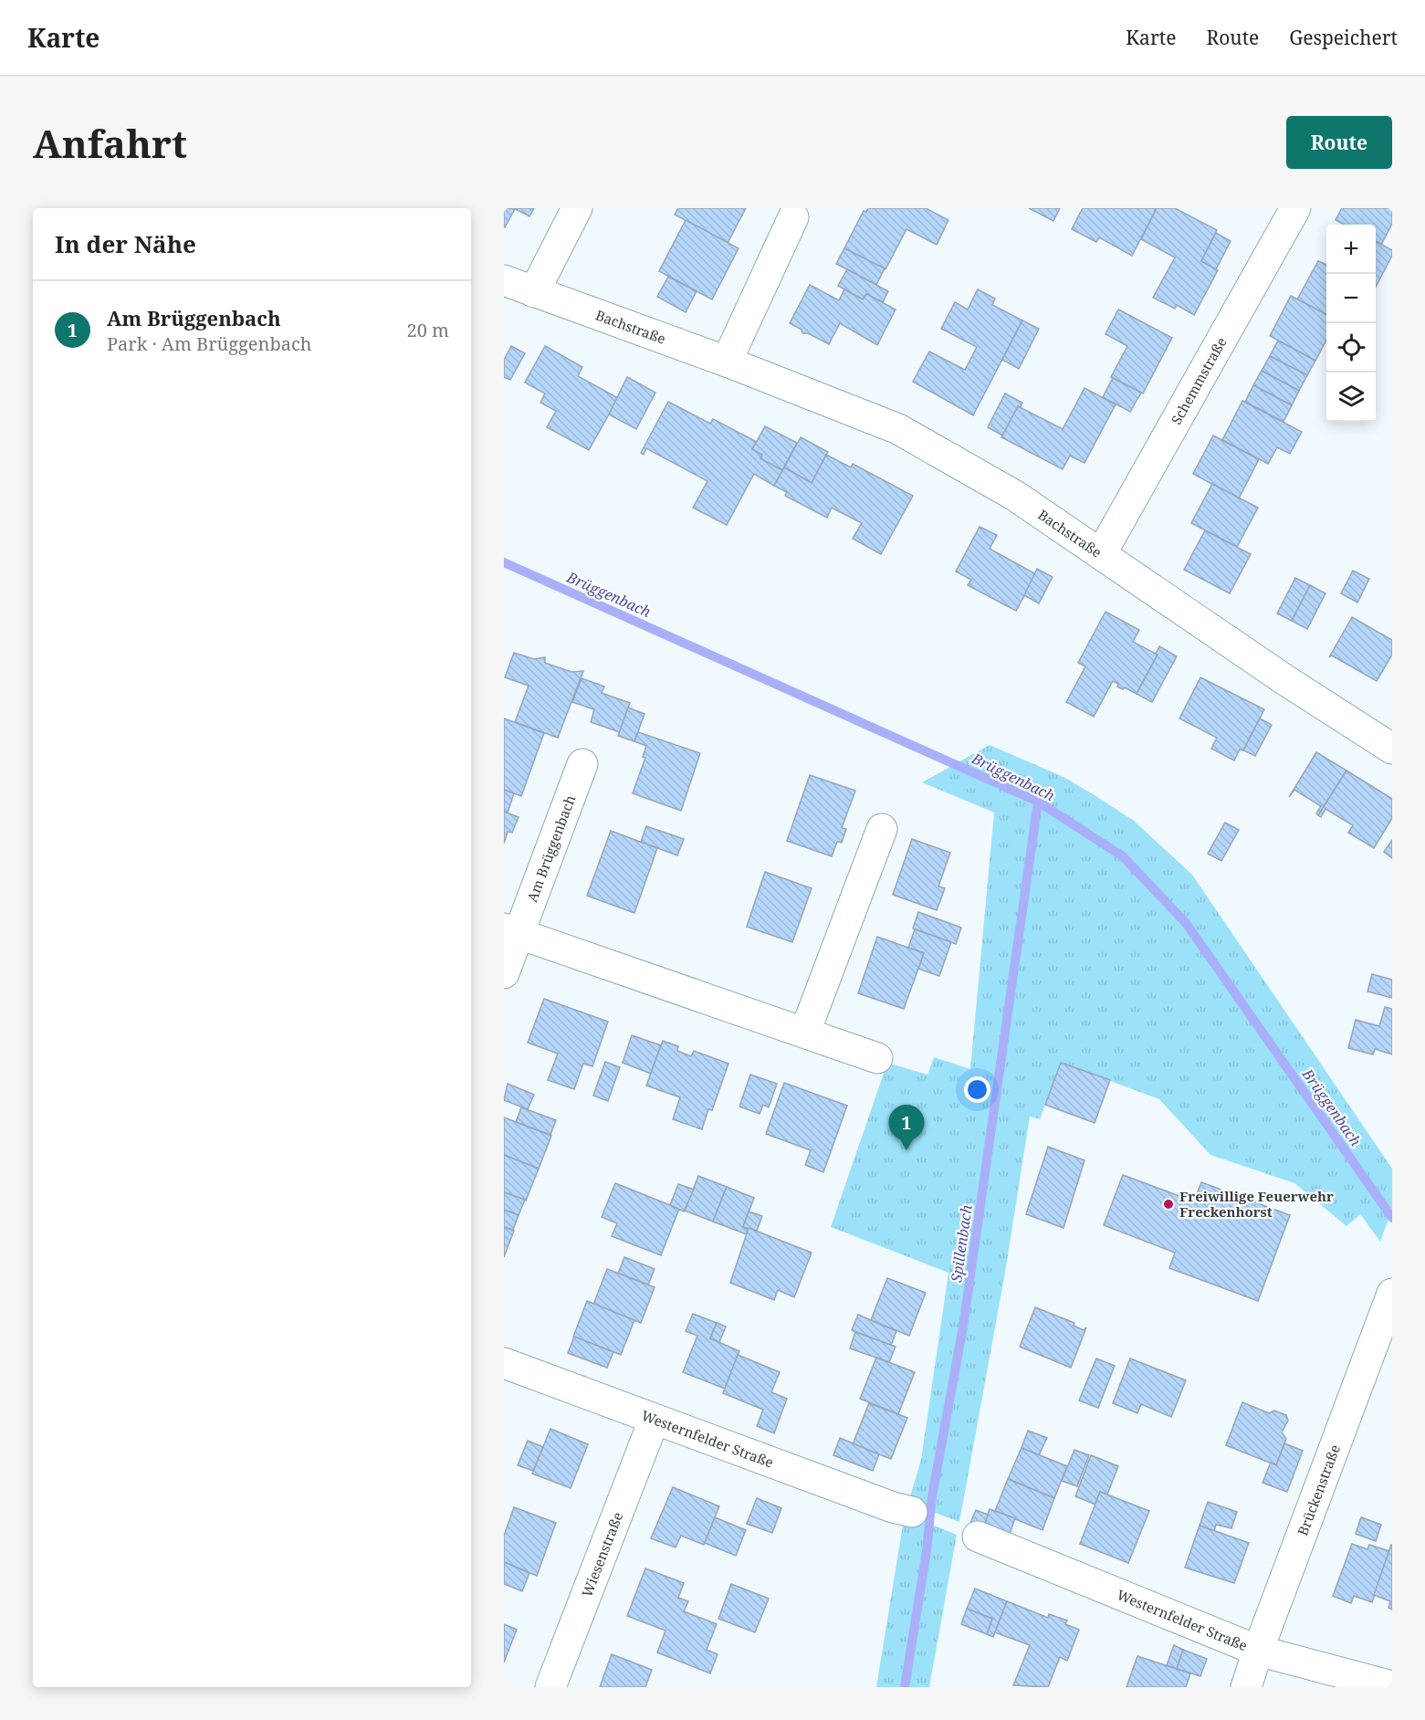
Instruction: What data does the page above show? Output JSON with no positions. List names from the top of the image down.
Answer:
{
  "streets": {
    "street": [
      "Bachstraße",
      "Schemmstraße",
      "Am Brüggenbach",
      "Westernfelder Straße",
      "Brückenstraße",
      "Wiesenstraße"
    ]
  },
  "crossings": [
    ["Bachstraße", "Schemmstraße"],
    ["Westernfelder Straße", "Brückenstraße"],
    ["Westernfelder Straße", "Wiesenstraße"]
  ],
  "water": ["Brüggenbach", "Spillenbach"],
  "places": ["Freiwillige Feuerwehr Freckenhorst"],
  "page": {
    "header": "Karte",
    "nav": ["Karte", "Route", "Gespeichert"],
    "buttons": "Route",
    "title": "Anfahrt",
    "heading": "In der Nähe",
    "map_buttons": ["+", "−"],
    "list": [
      {
        "mark": "1",
        "name": "Am Brüggenbach",
        "note": "Park · Am Brüggenbach",
        "value": "20 m"
      }
    ],
    "pins": "1"
  }
}
